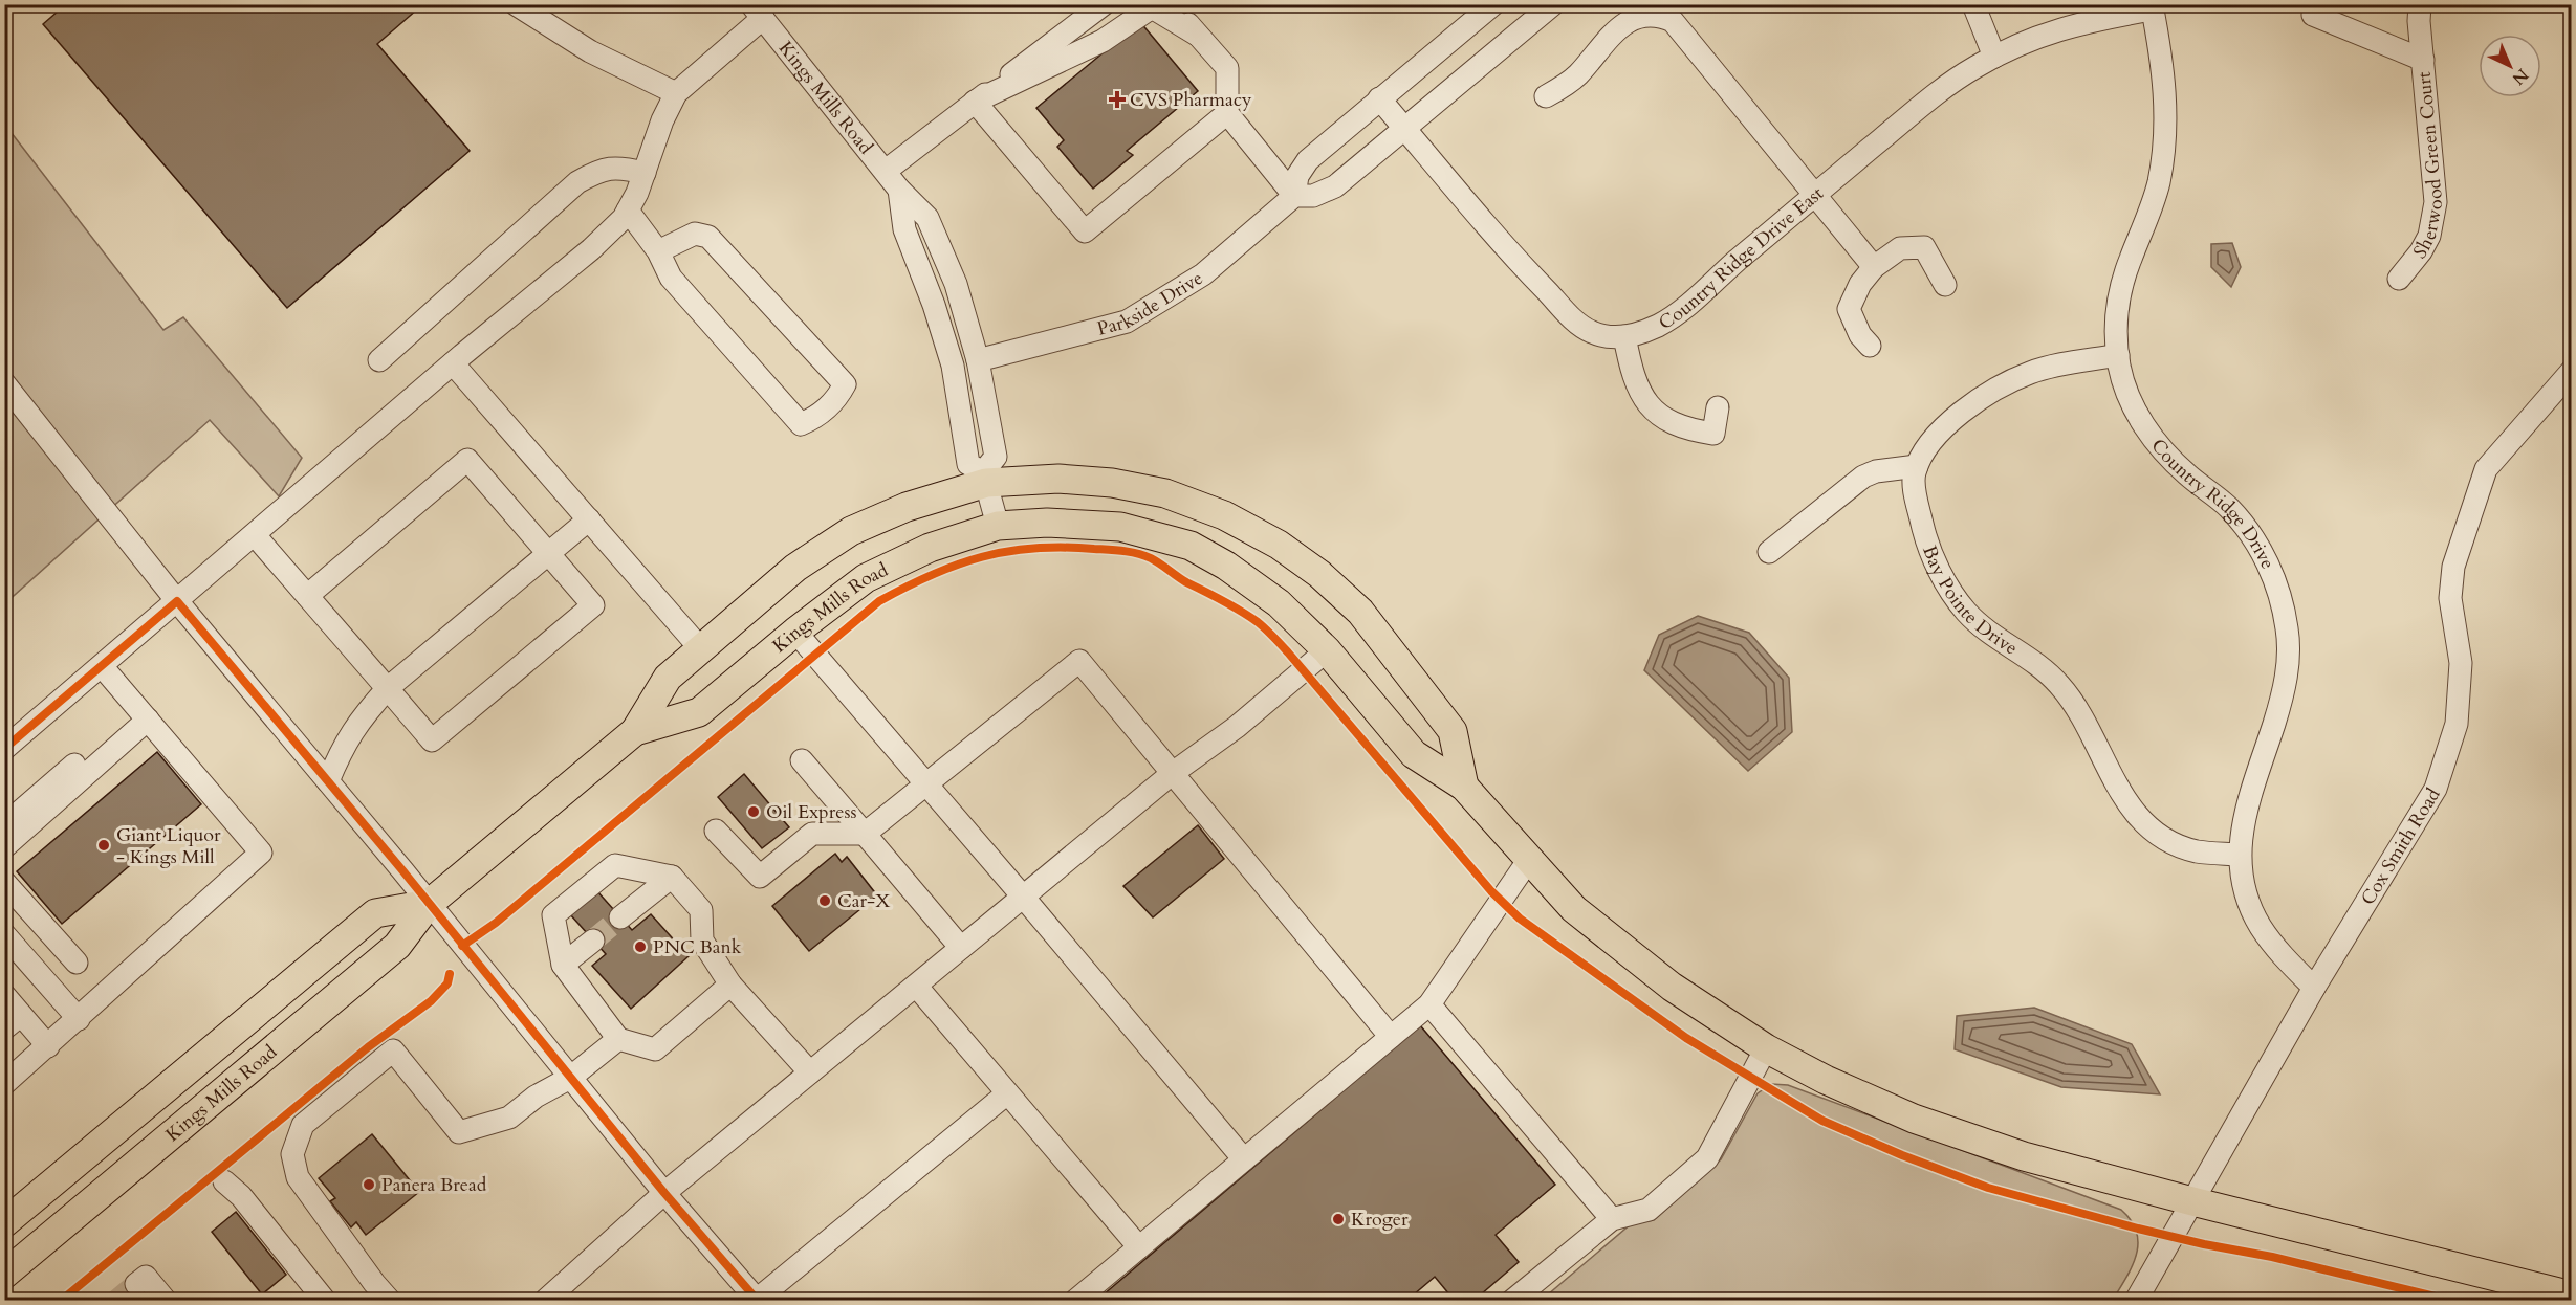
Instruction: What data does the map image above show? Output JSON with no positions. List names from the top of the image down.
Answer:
{
  "streets": {
    "main road": ["Kings Mills Road"],
    "street": [
      "Sherwood Green Court",
      "Country Ridge Drive East",
      "Parkside Drive",
      "Country Ridge Drive",
      "Bay Pointe Drive",
      "Cox Smith Road"
    ]
  },
  "crossings": [
    ["Kings Mills Road", "Parkside Drive"],
    ["Country Ridge Drive East", "Country Ridge Drive"],
    ["Country Ridge Drive", "Bay Pointe Drive"],
    ["Country Ridge Drive", "Cox Smith Road"]
  ],
  "places": {
    "health": ["CVS Pharmacy"],
    "other": [
      "Oil Express",
      "Giant Liquor - Kings Mill",
      "Car-X",
      "PNC Bank",
      "Panera Bread",
      "Kroger"
    ]
  },
  "north": "bottom right"
}
